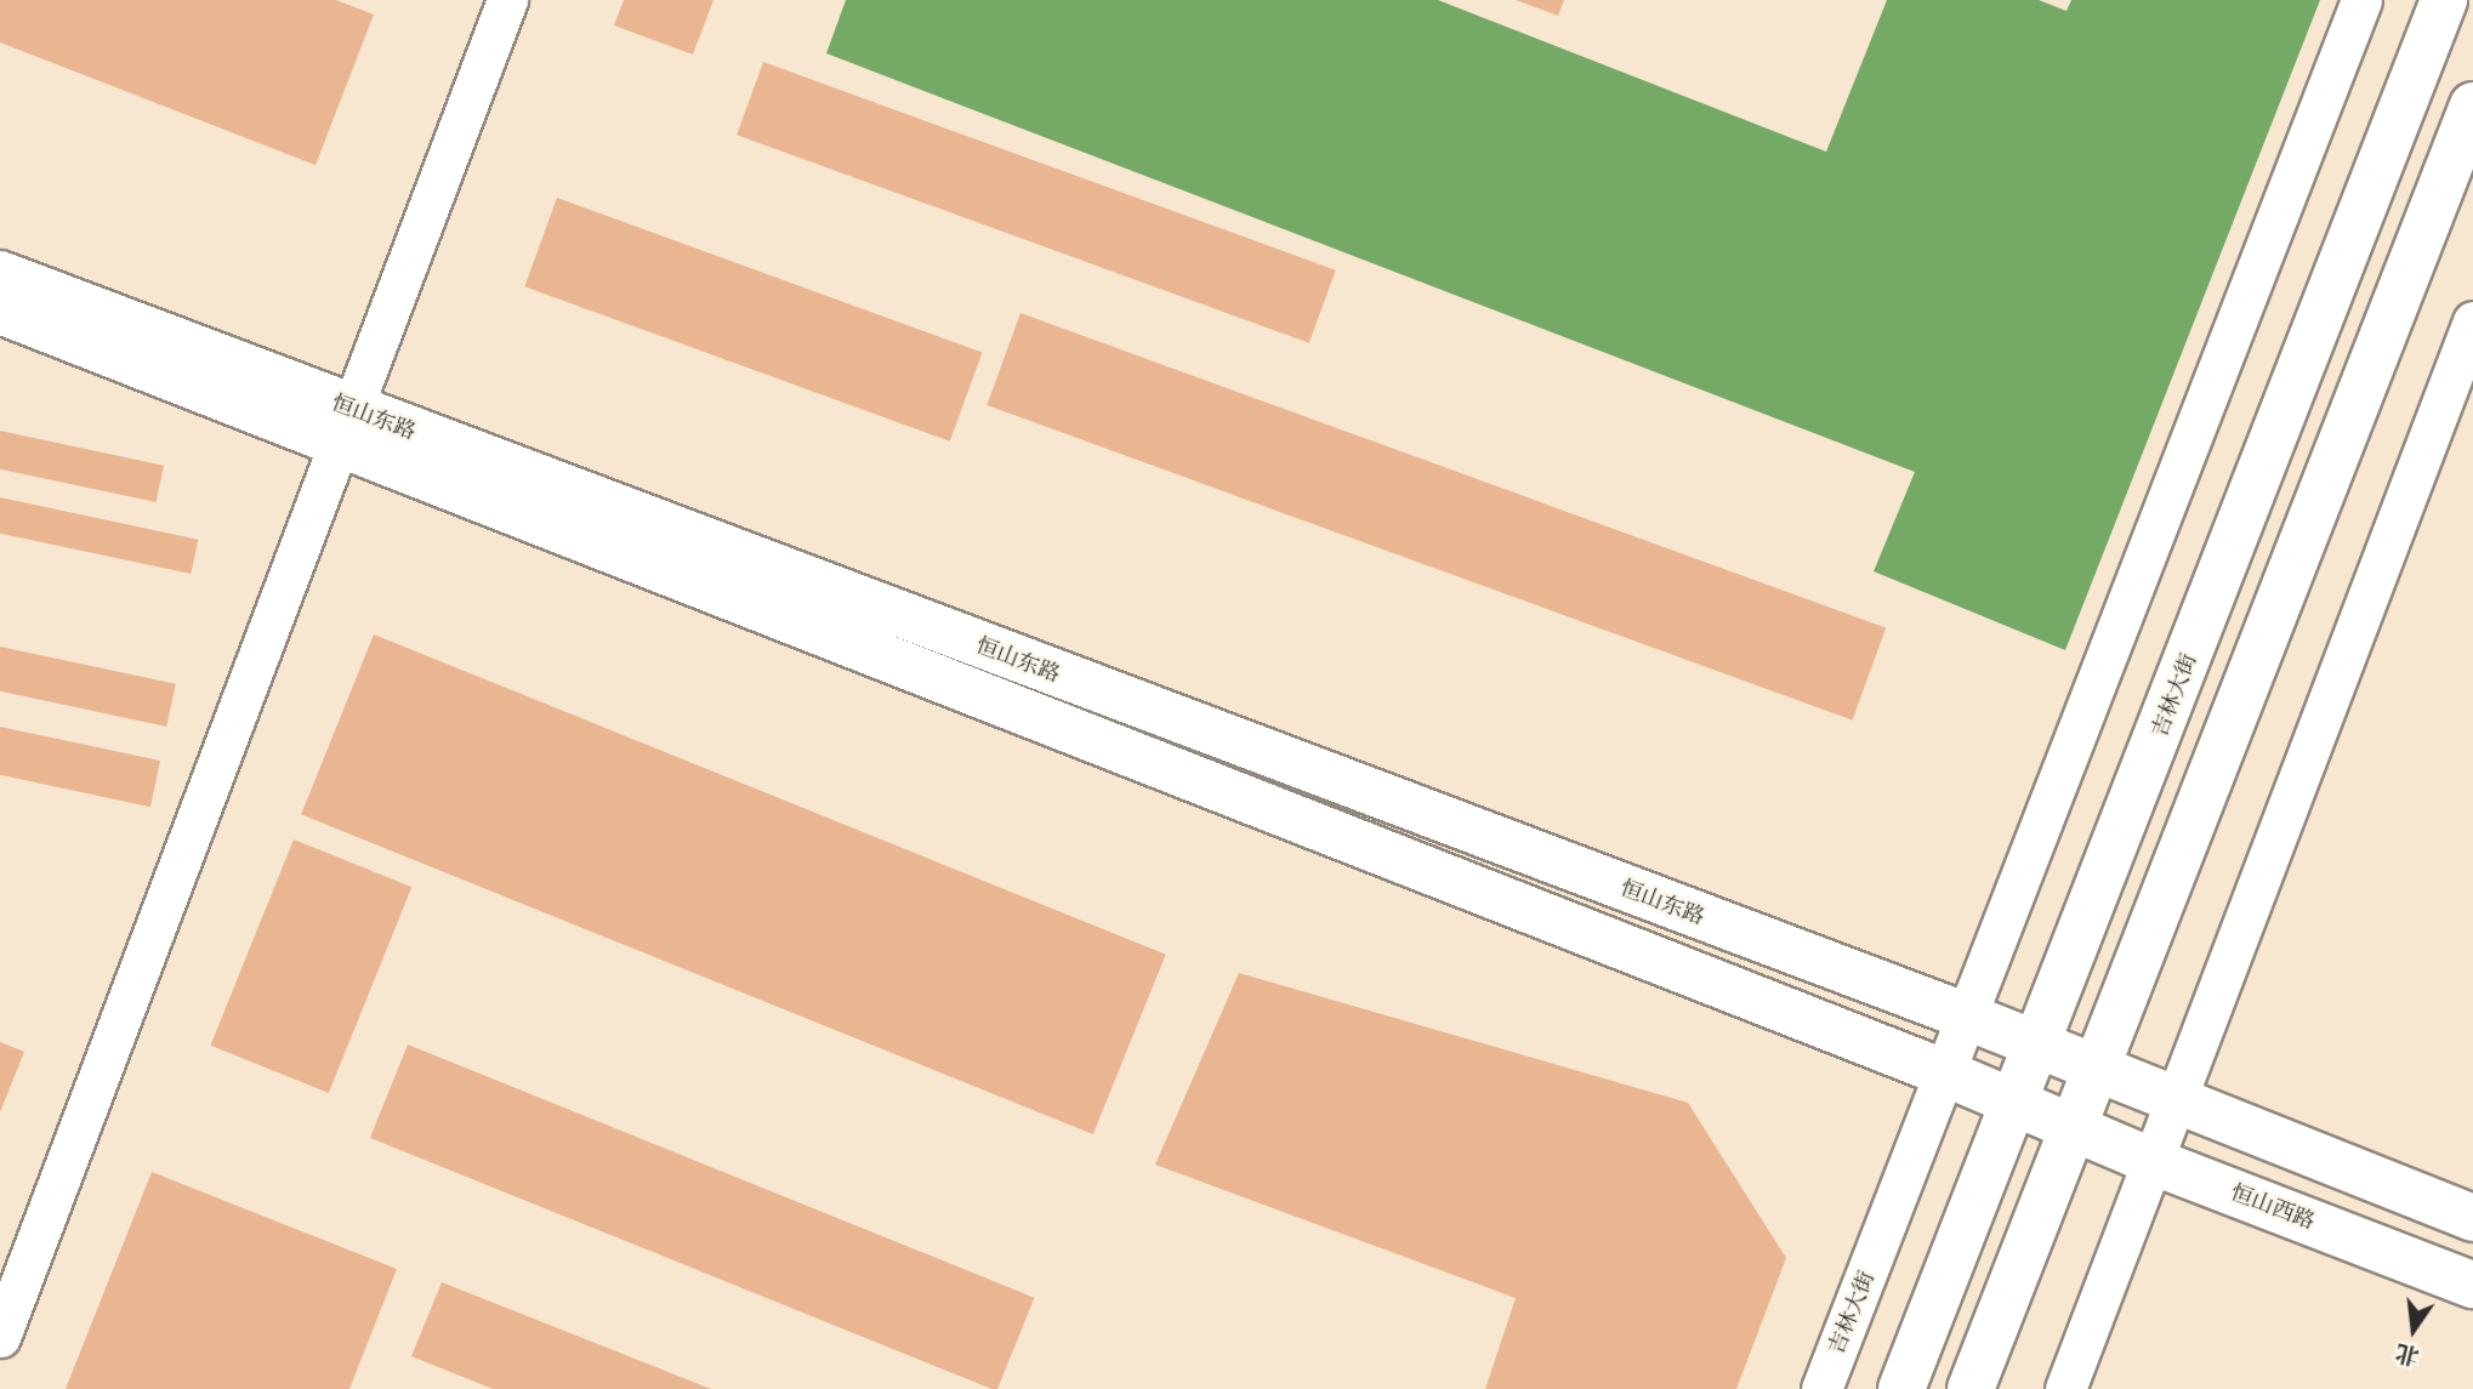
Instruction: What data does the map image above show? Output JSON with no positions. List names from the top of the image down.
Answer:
{
  "streets": {
    "main road": ["恒山东路", "吉林大街", "恒山西路"]
  },
  "crossings": [
    ["恒山东路", "吉林大街"],
    ["恒山东路", "恒山西路"]
  ],
  "north": "bottom"
}
